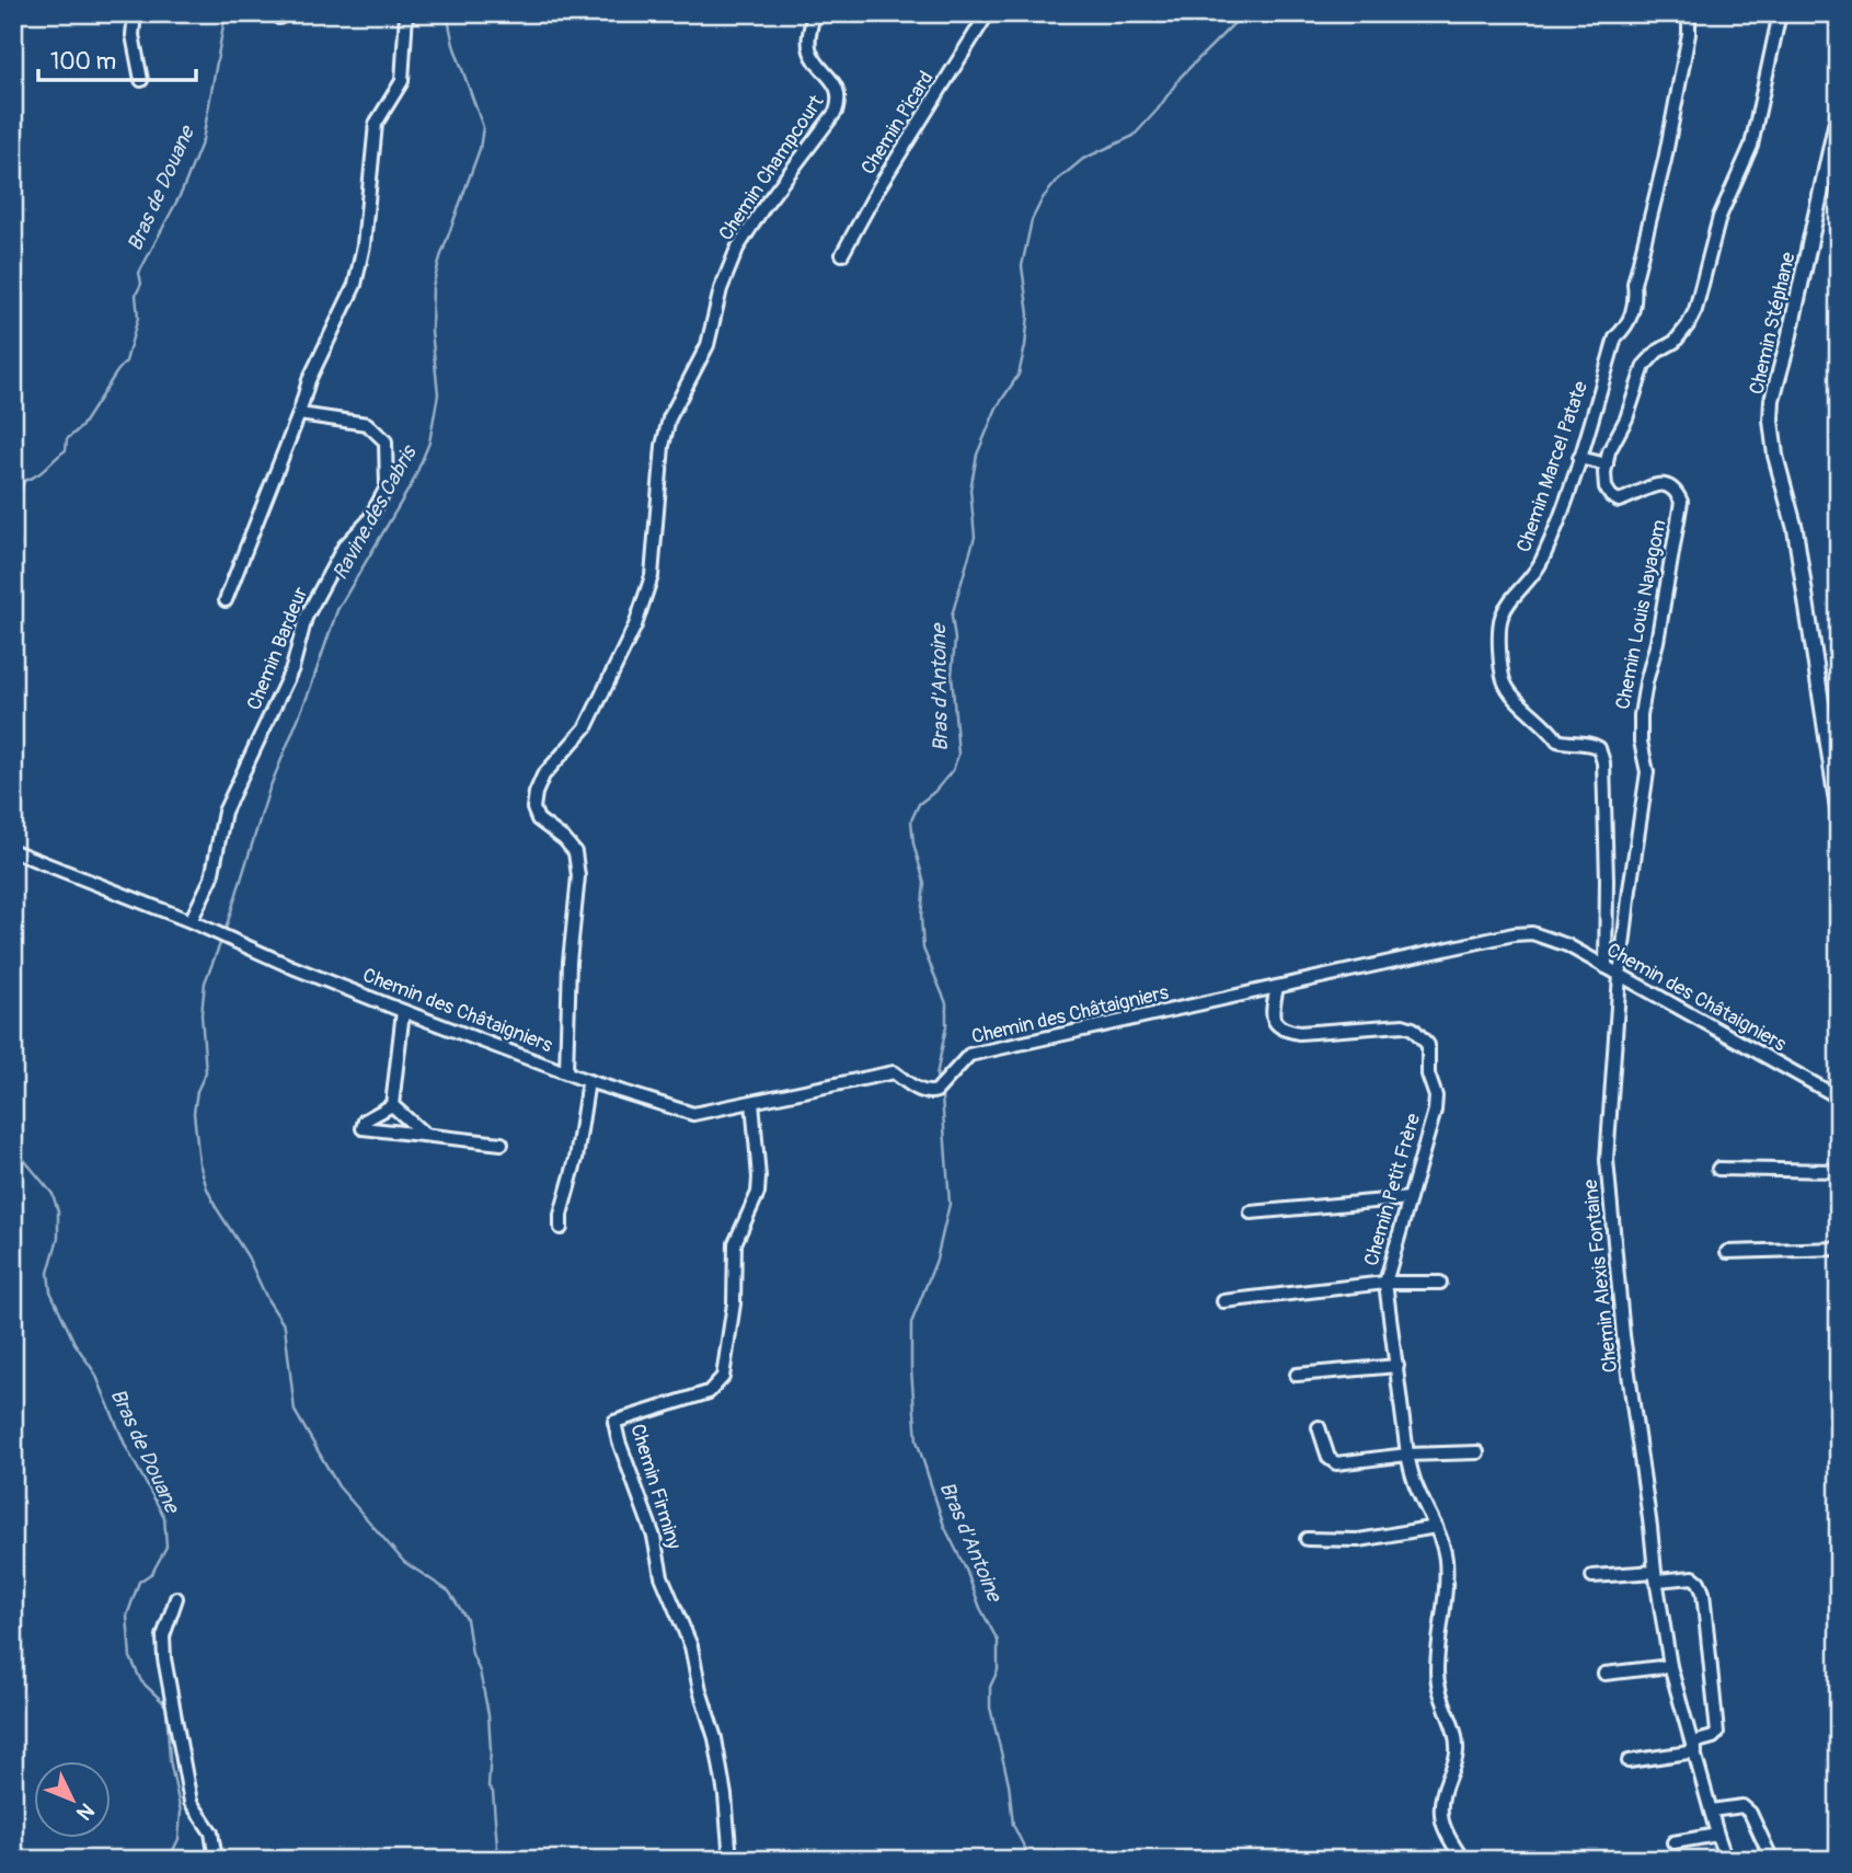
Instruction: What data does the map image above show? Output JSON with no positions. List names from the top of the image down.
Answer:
{
  "streets": {
    "main road": ["Chemin Stéphane"],
    "street": [
      "Chemin Picard",
      "Chemin Champcourt",
      "Chemin Marcel Patate",
      "Chemin Louis Nayagom",
      "Chemin Bardeur",
      "Chemin des Châtaigniers",
      "Chemin Petit Frère",
      "Chemin Alexis Fontaine",
      "Chemin Firminy"
    ]
  },
  "crossings": [
    ["Chemin Champcourt", "Chemin des Châtaigniers"],
    ["Chemin Marcel Patate", "Chemin des Châtaigniers"],
    ["Chemin Louis Nayagom", "Chemin des Châtaigniers"],
    ["Chemin Louis Nayagom", "Chemin Alexis Fontaine"],
    ["Chemin Bardeur", "Chemin des Châtaigniers"],
    ["Chemin des Châtaigniers", "Chemin Petit Frère"],
    ["Chemin des Châtaigniers", "Chemin Alexis Fontaine"],
    ["Chemin des Châtaigniers", "Chemin Firminy"]
  ],
  "water": ["Bras de Douane", "Ravine des Cabris", "Bras d'Antoine"],
  "scale_bar": "100 m",
  "north": "bottom right"
}
